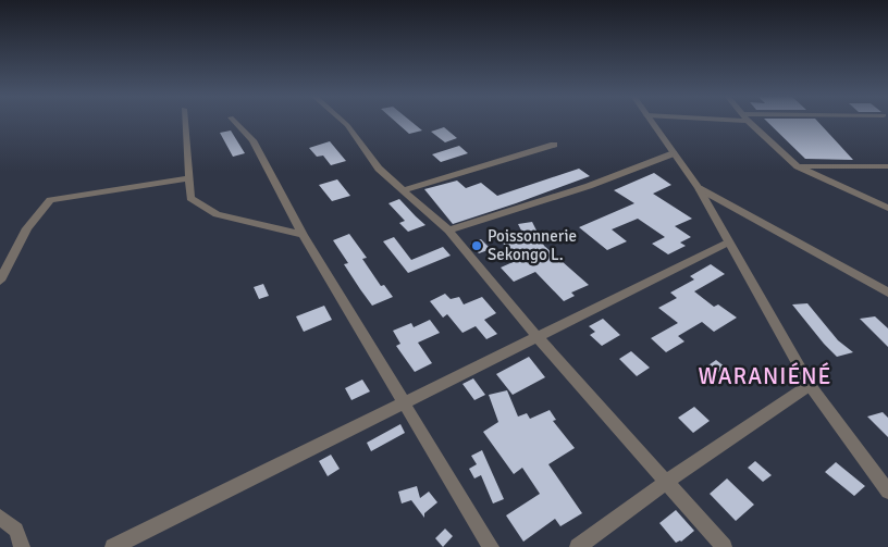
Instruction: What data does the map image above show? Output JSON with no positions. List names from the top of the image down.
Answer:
{
  "districts": ["WARANIÉNÉ"],
  "places": ["Poissonnerie Sekongo L."]
}
